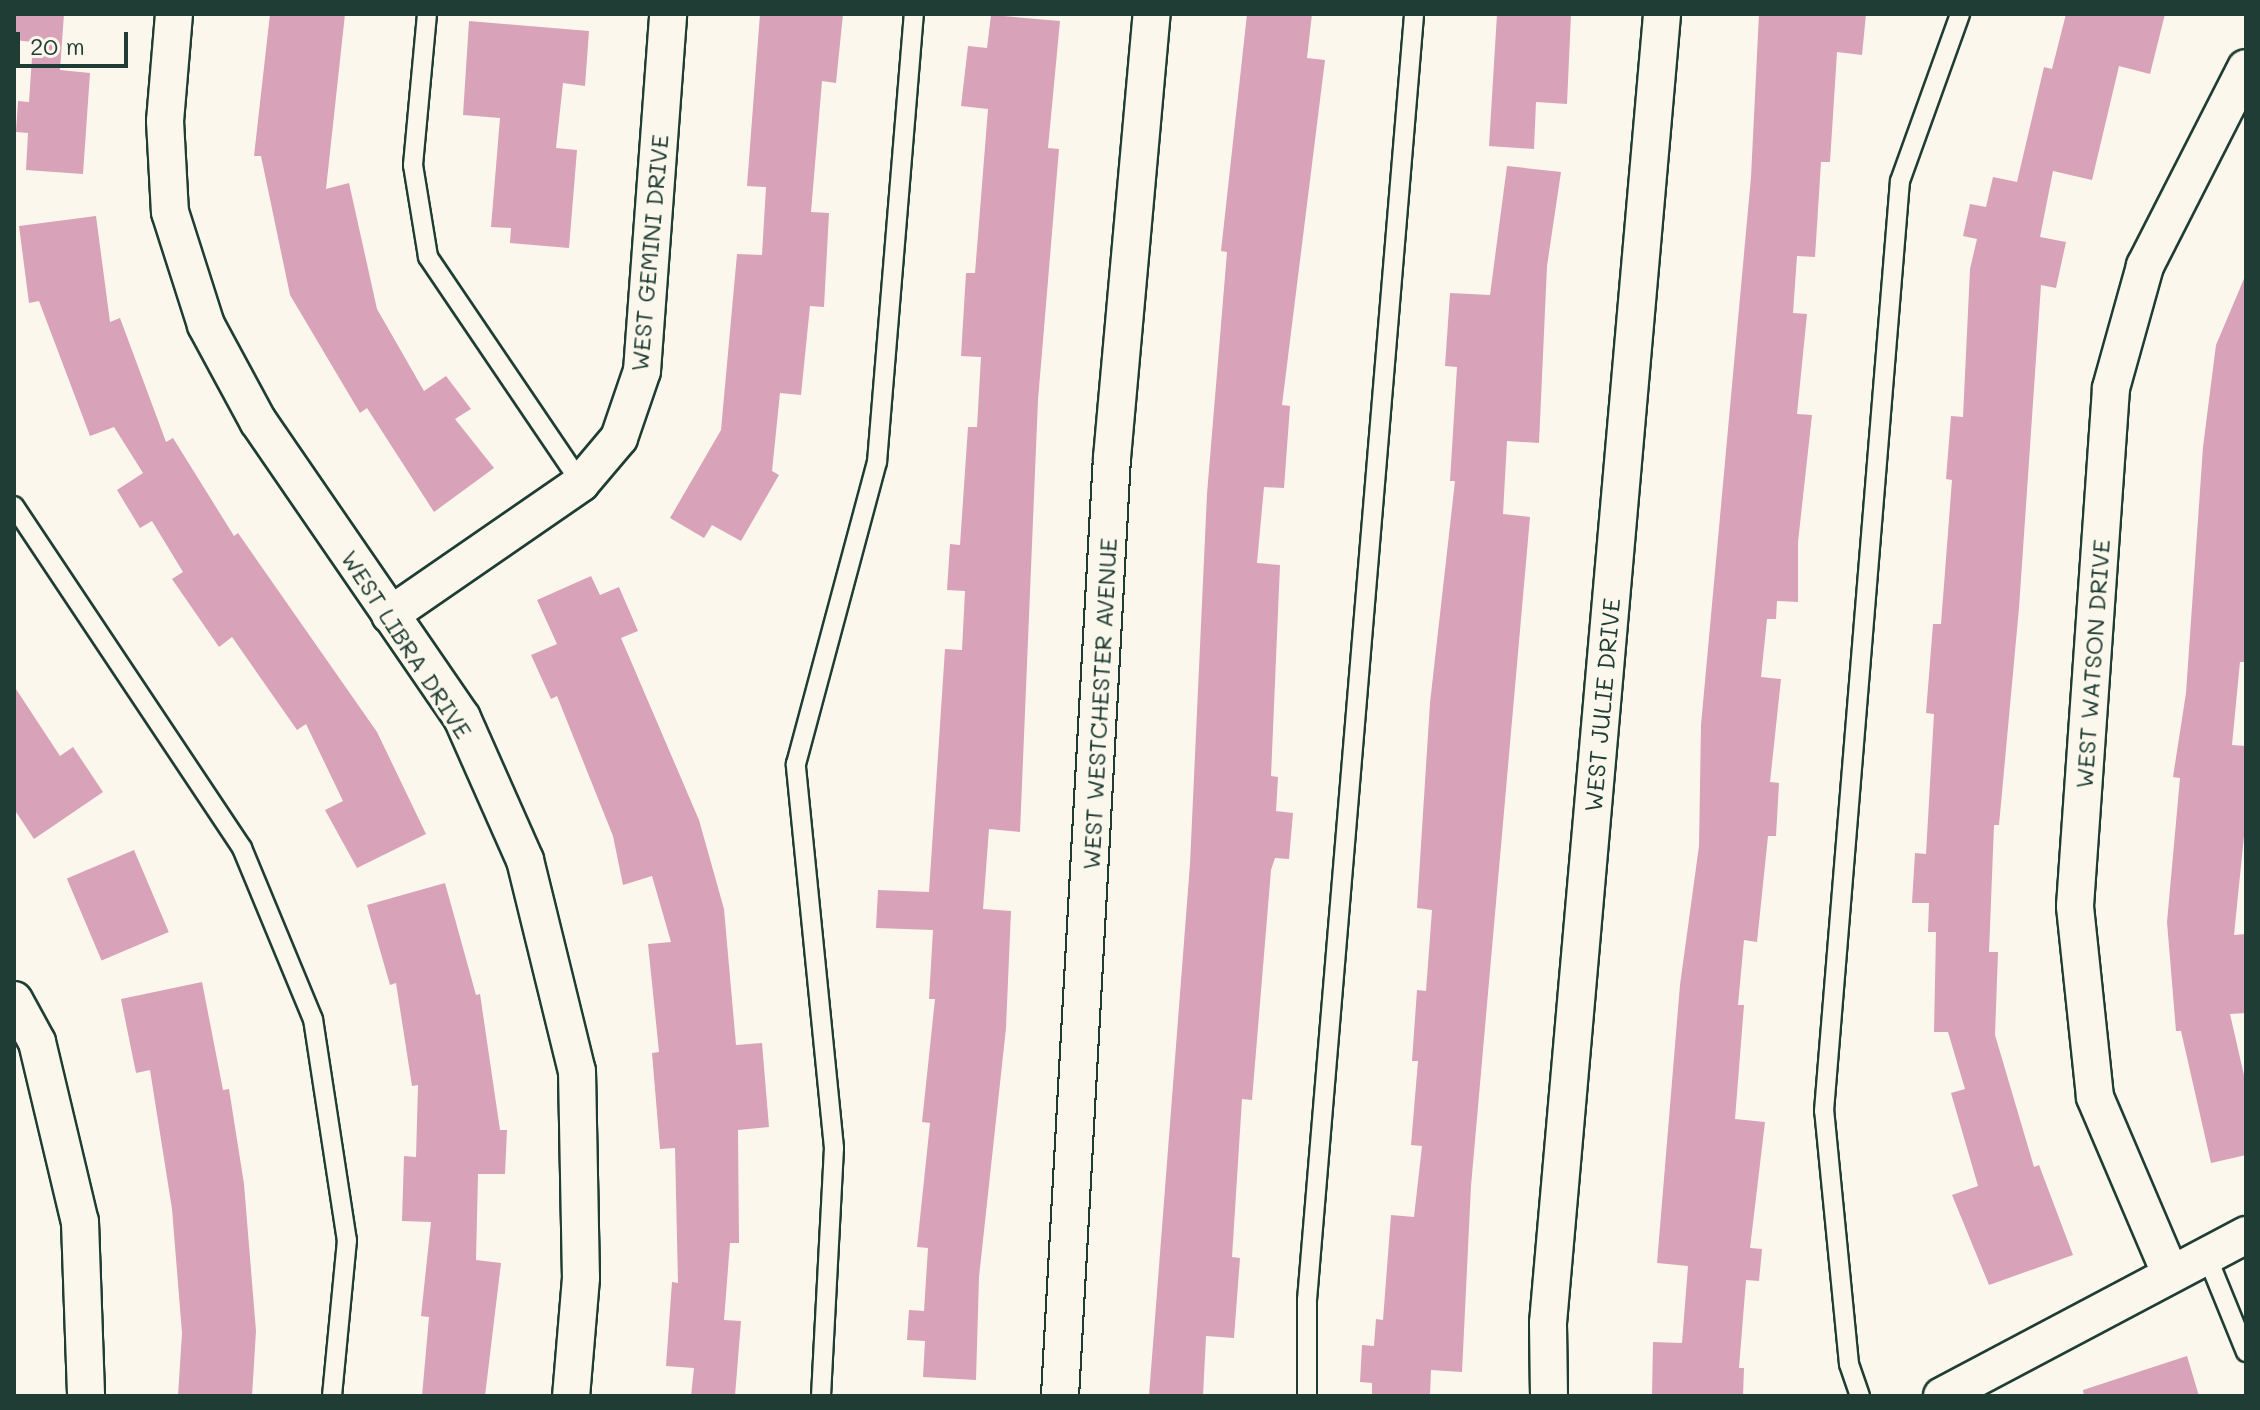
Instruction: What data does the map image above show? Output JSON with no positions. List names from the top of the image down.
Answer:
{
  "streets": {
    "street": [
      "WEST GEMINI DRIVE",
      "WEST LIBRA DRIVE",
      "WEST WATSON DRIVE",
      "WEST WESTCHESTER AVENUE",
      "WEST JULIE DRIVE"
    ]
  },
  "crossings": [
    ["WEST GEMINI DRIVE", "WEST LIBRA DRIVE"]
  ],
  "scale_bar": "20 m"
}
